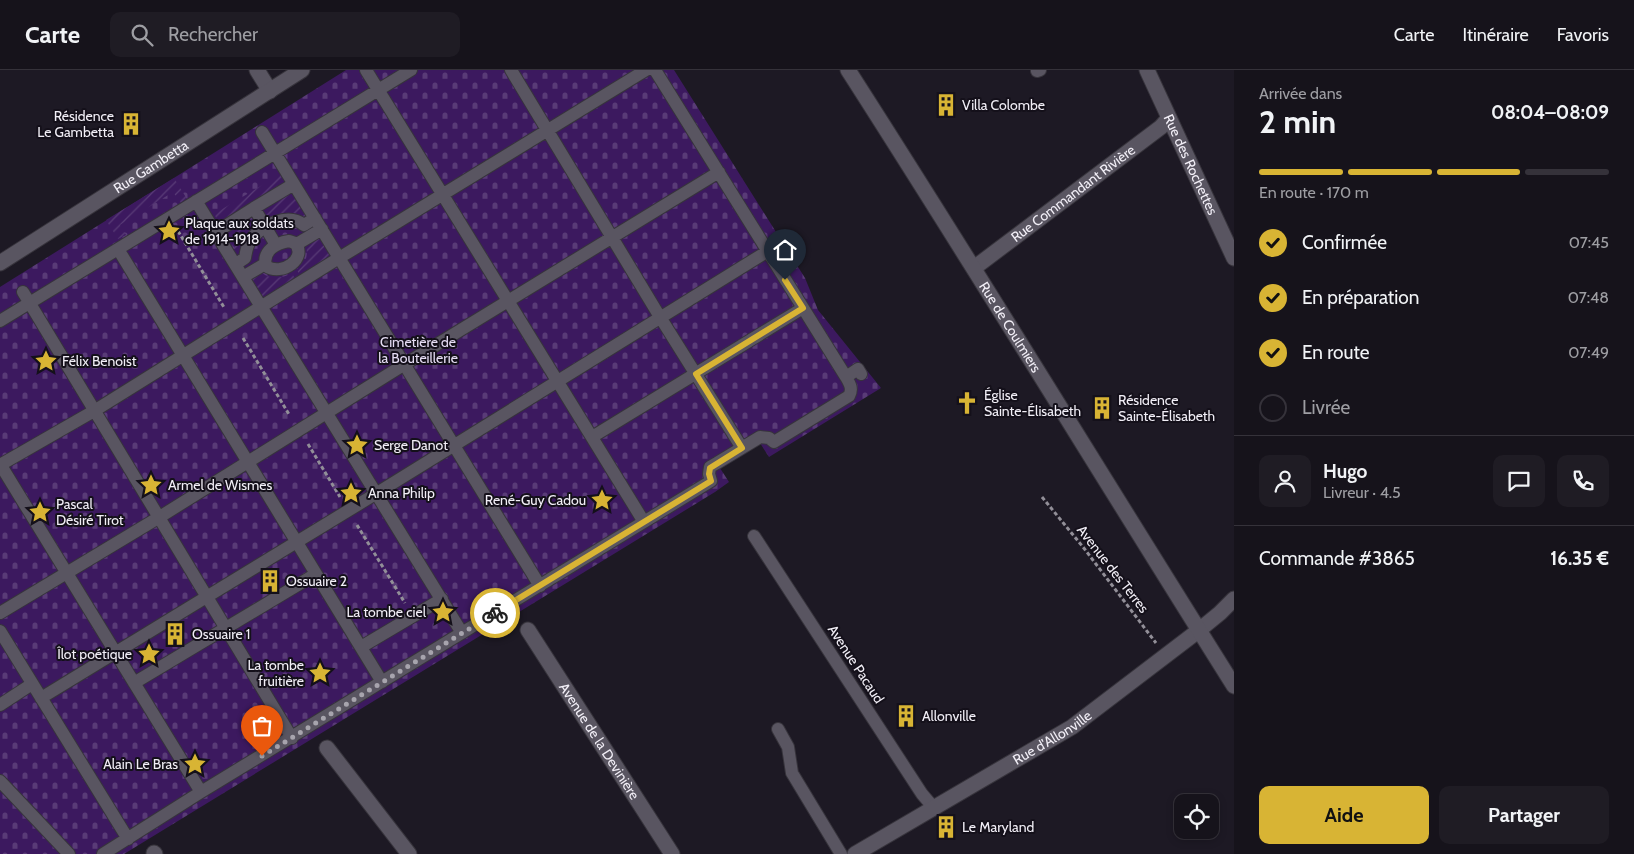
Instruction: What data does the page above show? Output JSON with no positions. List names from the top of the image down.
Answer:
{
  "streets": {
    "street": [
      "Rue des Rochettes",
      "Rue Gambetta",
      "Rue Commandant Rivière",
      "Rue de Coulmiers",
      "Rue d'Allonville",
      "Avenue de la Devinière"
    ],
    "lane": ["Avenue Pacaud"],
    "path": ["Avenue des Terres"]
  },
  "crossings": [
    ["Rue des Rochettes", "Rue Commandant Rivière"],
    ["Rue Commandant Rivière", "Rue de Coulmiers"],
    ["Rue de Coulmiers", "Rue d'Allonville"],
    ["Avenue des Terres", "Rue d'Allonville"],
    ["Avenue Pacaud", "Rue d'Allonville"]
  ],
  "parks": ["Cimetière de la Bouteillerie"],
  "places": {
    "building": [
      "Villa Colombe",
      "Résidence Le Gambetta",
      "Résidence Sainte-Élisabeth",
      "Ossuaire 2",
      "Ossuaire 1",
      "Allonville",
      "Le Maryland"
    ],
    "place": [
      "Plaque aux soldats de 1914-1918",
      "Félix Benoist",
      "Serge Danot",
      "Armel de Wismes",
      "Anna Philip",
      "René-Guy Cadou",
      "Pascal Désiré Tirot",
      "La tombe ciel",
      "Îlot poétique",
      "La tombe fruitière",
      "Alain Le Bras"
    ],
    "church": ["Église Sainte-Élisabeth"]
  },
  "page": {
    "header": "Carte",
    "search": "Rechercher",
    "nav": ["Carte", "Itinéraire", "Favoris"],
    "heading": ["2 min", "Arrivée dans", "08:04–08:09"],
    "panel": [
      "Hugo",
      "Livreur · 4.5",
      "Commande #3865",
      "16.35 €"
    ],
    "bar": "En route · 170 m",
    "list": [
      ["Confirmée", "07:45"],
      ["En préparation", "07:48"],
      ["En route", "07:49"],
      "Livrée"
    ],
    "buttons": ["Aide", "Partager"]
  }
}
